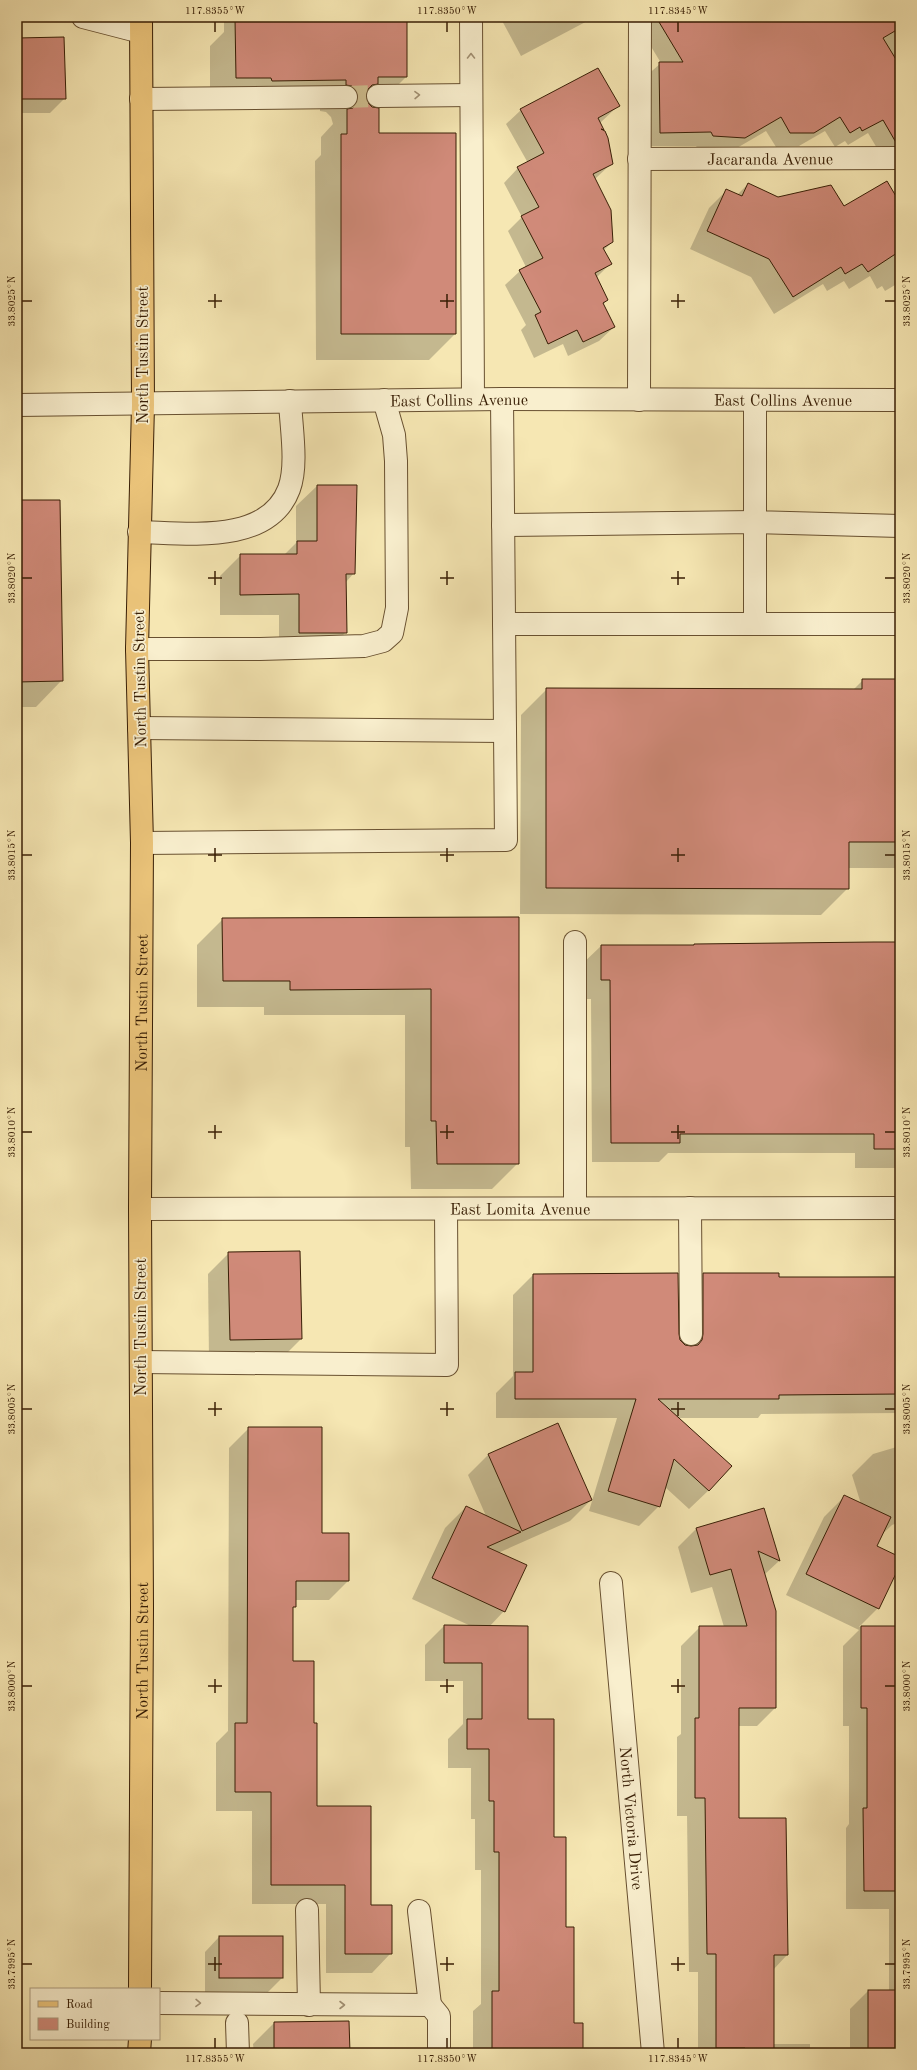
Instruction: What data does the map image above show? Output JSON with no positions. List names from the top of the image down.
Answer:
{
  "streets": {
    "main road": ["North Tustin Street"],
    "street": [
      "Jacaranda Avenue",
      "East Collins Avenue",
      "East Lomita Avenue",
      "North Victoria Drive"
    ]
  },
  "crossings": [
    ["North Tustin Street", "East Collins Avenue"],
    ["North Tustin Street", "East Lomita Avenue"]
  ],
  "legend": ["Road", "Building"],
  "coordinates": [
    "117.8355°W",
    "117.8350°W",
    "117.8345°W",
    "33.8025°N",
    "33.8020°N",
    "33.8015°N",
    "33.8010°N",
    "33.8005°N",
    "33.8000°N",
    "33.7995°N"
  ]
}
